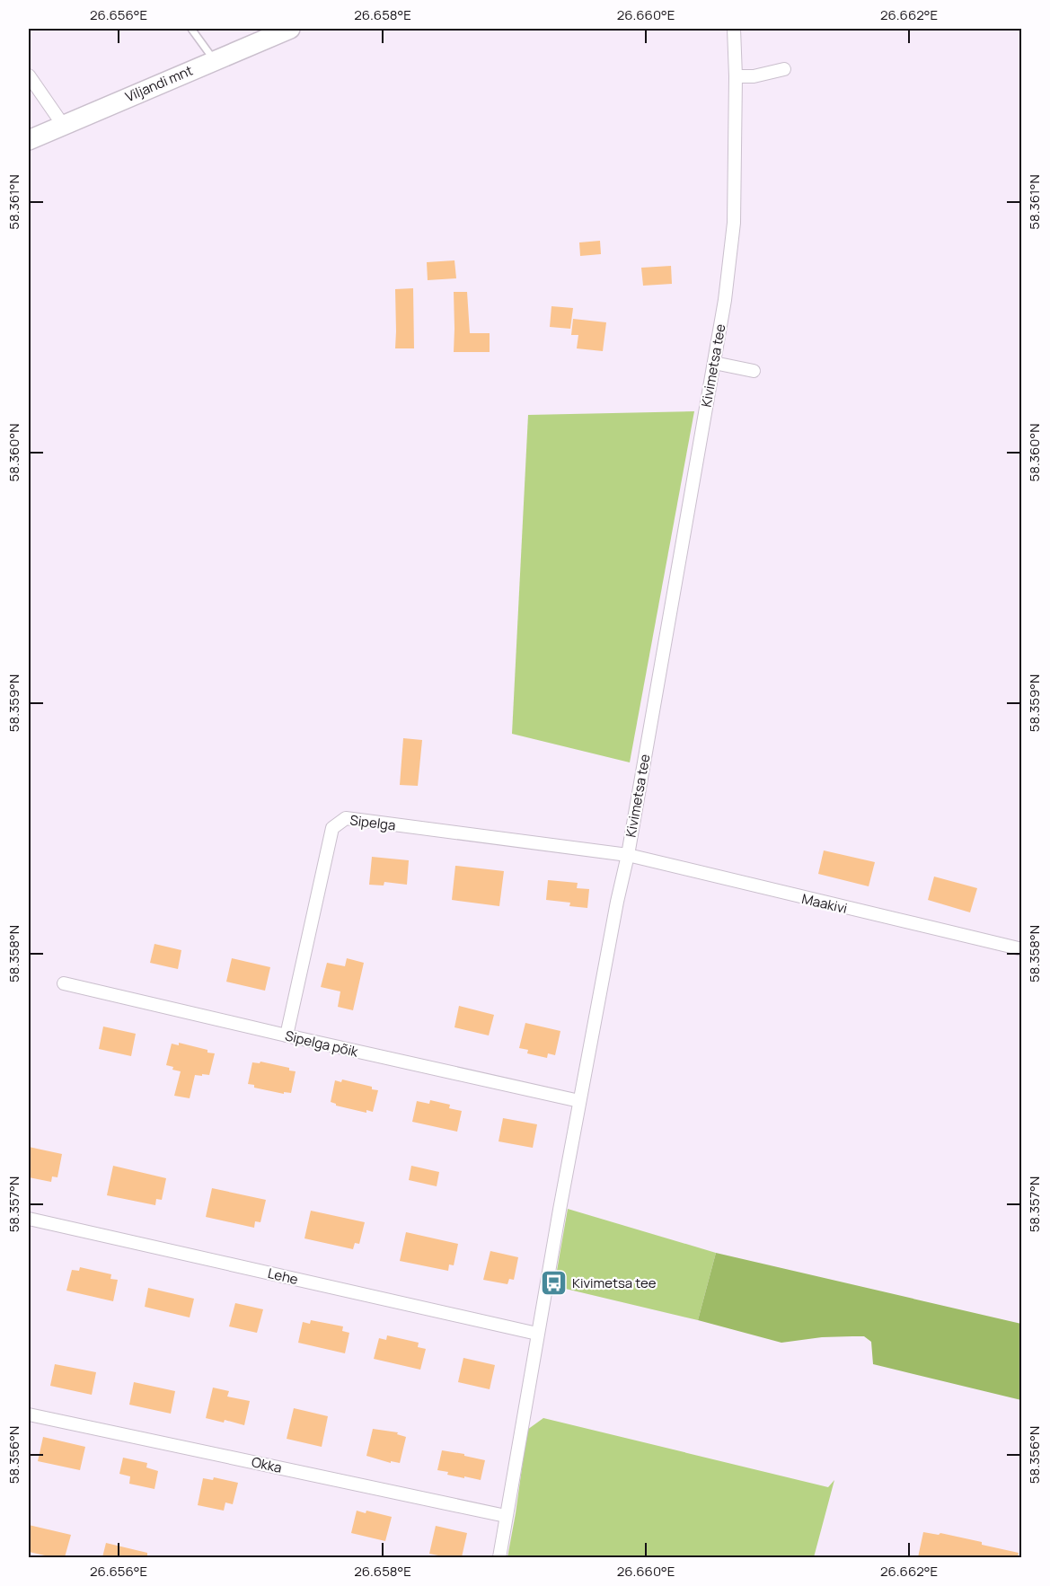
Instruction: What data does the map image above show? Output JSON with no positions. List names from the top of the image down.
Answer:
{
  "streets": {
    "main road": ["Viljandi mnt"],
    "street": [
      "Kivimetsa tee",
      "Sipelga",
      "Maakivi",
      "Sipelga põik",
      "Lehe",
      "Okka"
    ]
  },
  "crossings": [
    ["Kivimetsa tee", "Sipelga"],
    ["Kivimetsa tee", "Maakivi"],
    ["Kivimetsa tee", "Sipelga põik"],
    ["Kivimetsa tee", "Lehe"],
    ["Kivimetsa tee", "Okka"],
    ["Sipelga", "Maakivi"],
    ["Sipelga", "Sipelga põik"]
  ],
  "places": {
    "bus stop": ["Kivimetsa tee"]
  },
  "coordinates": [
    "26.656°E",
    "26.658°E",
    "26.660°E",
    "26.662°E",
    "58.361°N",
    "58.360°N",
    "58.359°N",
    "58.358°N",
    "58.357°N",
    "58.356°N"
  ]
}
